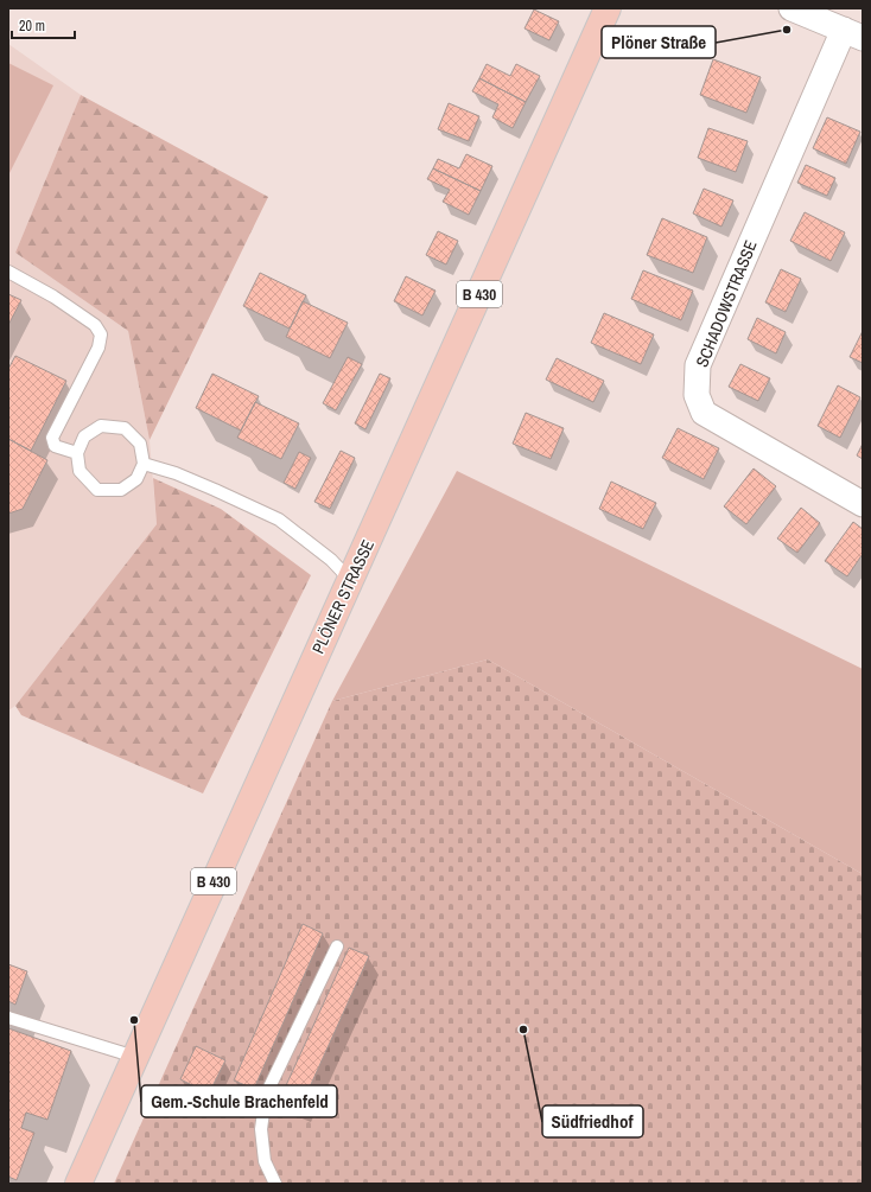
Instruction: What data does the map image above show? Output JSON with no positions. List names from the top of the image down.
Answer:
{
  "streets": {
    "main road": ["B 430", "PLÖNER STRASSE"],
    "street": ["SCHADOWSTRASSE"]
  },
  "places": ["Plöner Straße", "Gem.-Schule Brachenfeld", "Südfriedhof"],
  "scale_bar": "20 m"
}
